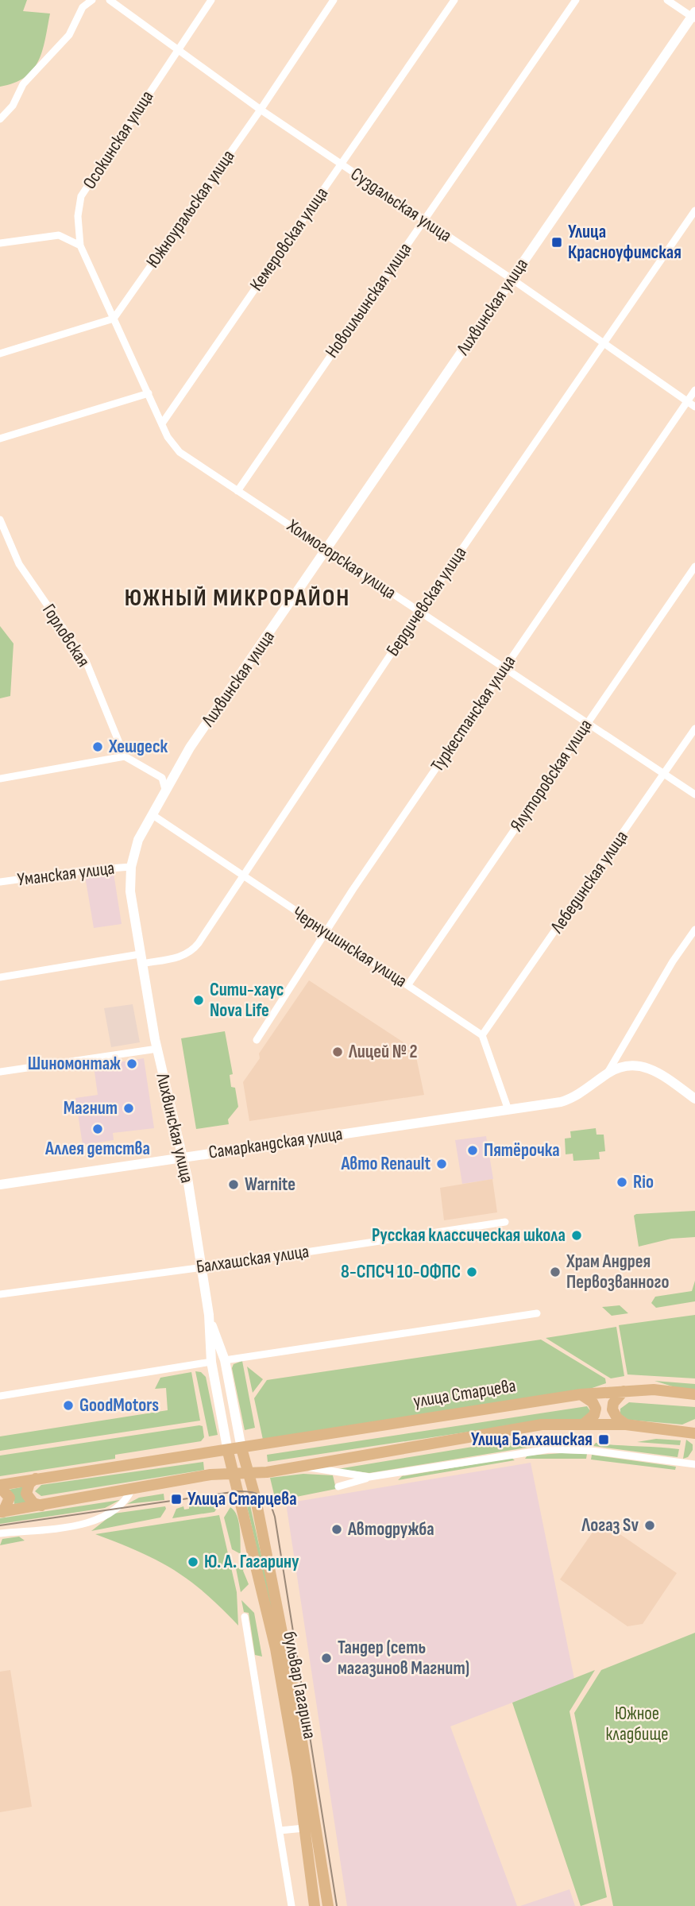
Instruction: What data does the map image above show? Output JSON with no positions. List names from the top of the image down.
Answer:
{
  "streets": {
    "main road": [
      "Лихвинская улица",
      "Самаркандская улица",
      "улица Старцева",
      "бульвар Гагарина"
    ],
    "street": [
      "Осокинская улица",
      "Суздальская улица",
      "Южноуральская улица",
      "Кемеровская улица",
      "Новоильинская улица",
      "Холмогорская улица",
      "Бердичевская улица",
      "Горловская",
      "Туркестанская улица",
      "Ялуторовская улица",
      "Уманская улица",
      "Лебединская улица",
      "Чернушинская улица",
      "Балхашская улица"
    ]
  },
  "crossings": [
    ["Осокинская улица", "Суздальская улица"],
    ["Осокинская улица", "Холмогорская улица"],
    ["Суздальская улица", "Южноуральская улица"],
    ["Суздальская улица", "Кемеровская улица"],
    ["Суздальская улица", "Новоильинская улица"],
    ["Суздальская улица", "Лихвинская улица"],
    ["Суздальская улица", "Бердичевская улица"],
    ["Суздальская улица", "Туркестанская улица"],
    ["Южноуральская улица", "Холмогорская улица"],
    ["Кемеровская улица", "Холмогорская улица"],
    ["Новоильинская улица", "Холмогорская улица"],
    ["Лихвинская улица", "Холмогорская улица"],
    ["Лихвинская улица", "Бердичевская улица"],
    ["Лихвинская улица", "Уманская улица"],
    ["Лихвинская улица", "Чернушинская улица"],
    ["Лихвинская улица", "Самаркандская улица"],
    ["Лихвинская улица", "Балхашская улица"],
    ["Холмогорская улица", "Бердичевская улица"],
    ["Холмогорская улица", "Туркестанская улица"],
    ["Холмогорская улица", "Ялуторовская улица"],
    ["Холмогорская улица", "Лебединская улица"],
    ["Бердичевская улица", "Чернушинская улица"],
    ["Туркестанская улица", "Чернушинская улица"],
    ["Ялуторовская улица", "Чернушинская улица"],
    ["Лебединская улица", "Чернушинская улица"],
    ["улица Старцева", "бульвар Гагарина"]
  ],
  "districts": ["ЮЖНЫЙ МИКРОРАЙОН"],
  "parks": ["Южное кладбище"],
  "places": {
    "transit": ["Улица Красноуфимская", "Улица Балхашская", "Улица Старцева"],
    "other": [
      "Хешдеск",
      "Сити-хаус Nova Life",
      "Лицей № 2",
      "Шинoмонтаж",
      "Магнит",
      "Аллея детства",
      "Пятёрочка",
      "Авто Renault",
      "Rio",
      "Warnite",
      "Русская классическая школа",
      "8-СПСЧ 10-ОФПС",
      "Храм Андрея Первозванного",
      "GoodMotors",
      "Логаз Sv",
      "Автодружба",
      "Ю. А. Гагарину",
      "Тандер (сеть магазинов Магнит)"
    ]
  }
}
